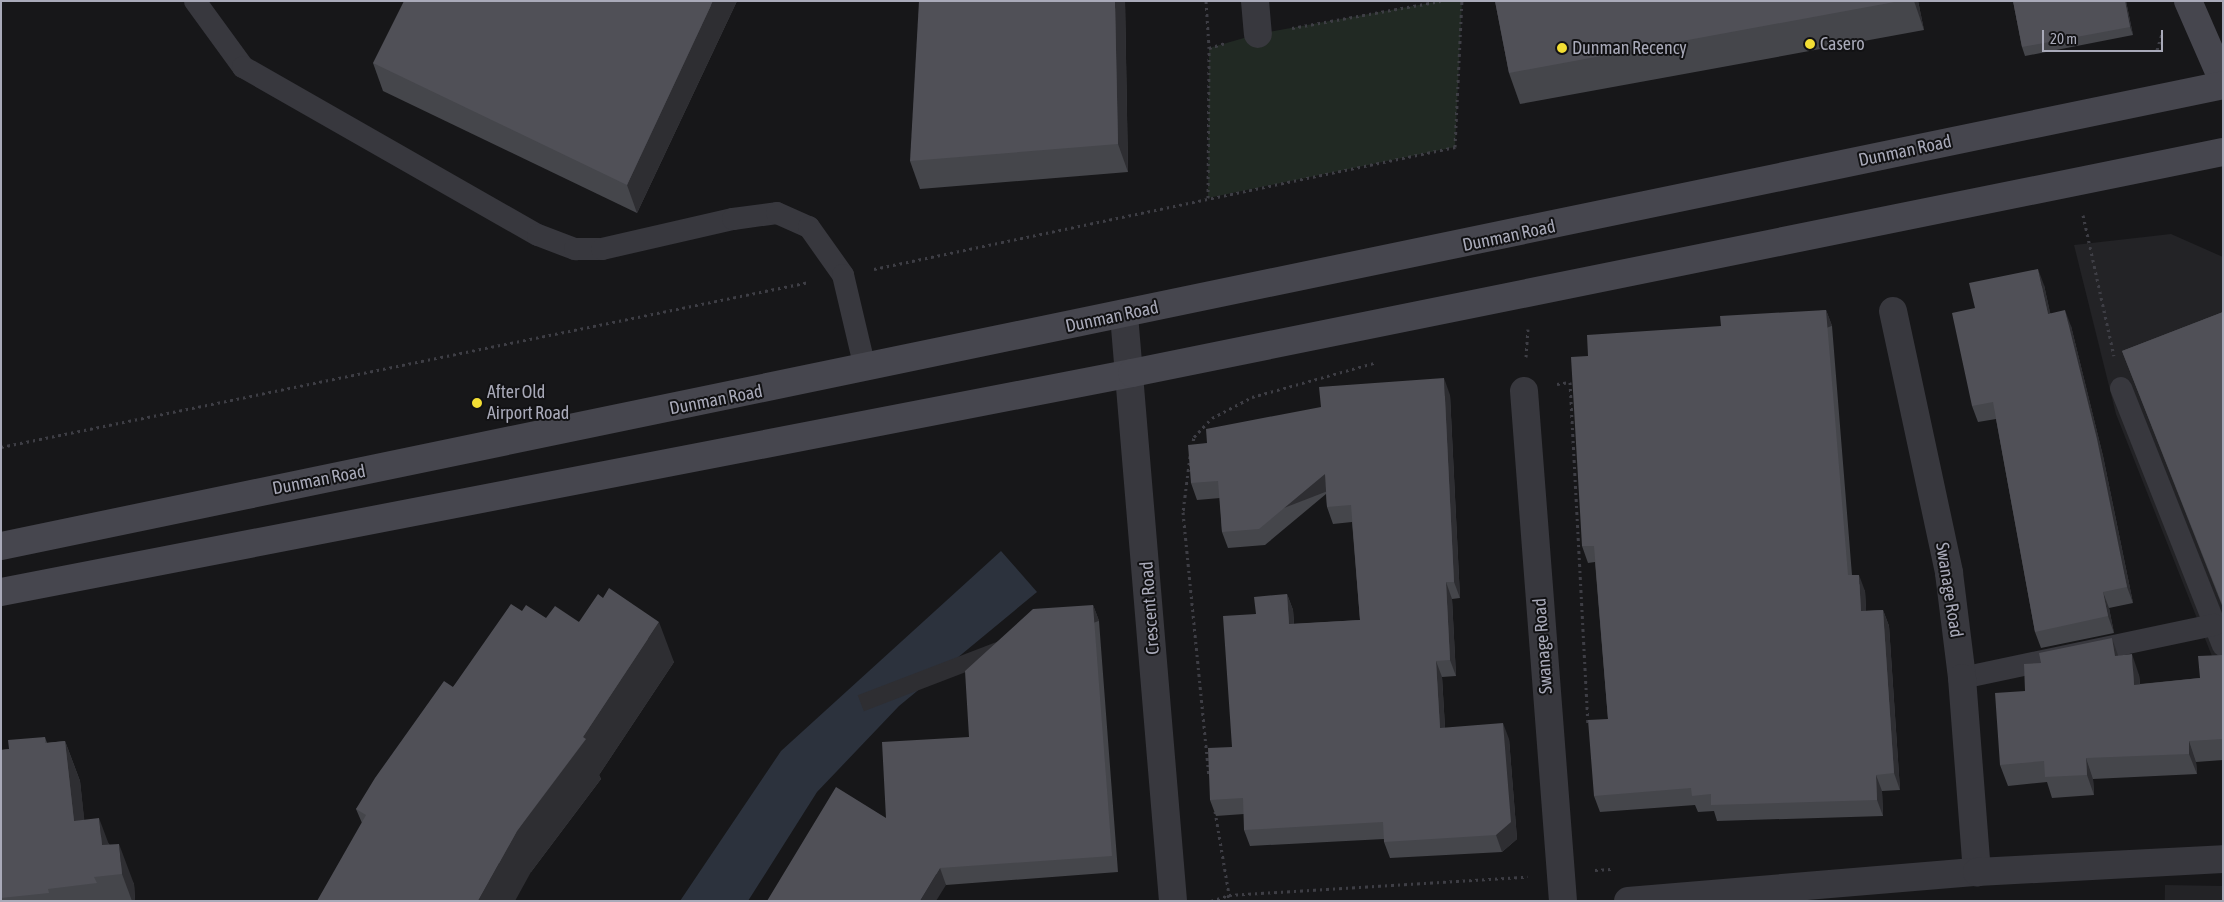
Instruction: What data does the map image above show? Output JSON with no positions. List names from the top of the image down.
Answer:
{
  "streets": {
    "main road": ["Dunman Road"],
    "street": ["Swanage Road", "Crescent Road"]
  },
  "crossings": [
    ["Dunman Road", "Crescent Road"]
  ],
  "places": ["Casero", "Dunman Recency", "After Old Airport Road"],
  "scale_bar": "20 m"
}
